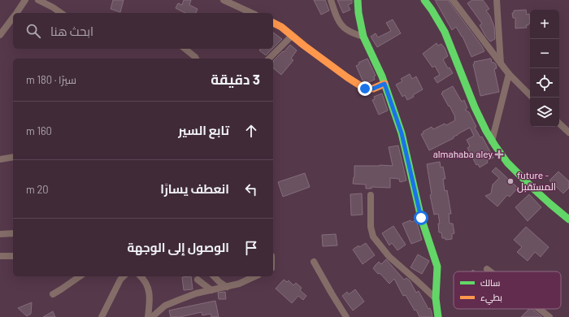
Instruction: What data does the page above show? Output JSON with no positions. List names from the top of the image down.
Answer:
{
  "places": {
    "health": ["almahaba aley"],
    "other": ["future - المستقبل"]
  },
  "legend": ["سالك", "بطيء"],
  "page": {
    "map_buttons": ["+", "−"],
    "search": "ابحث هنا",
    "heading": ["3 دقيقة", "سيرًا · 180 m"],
    "list": [
      ["تابع السير", "160 m"],
      ["انعطف يسارًا", "20 m"],
      "الوصول إلى الوجهة"
    ]
  }
}
